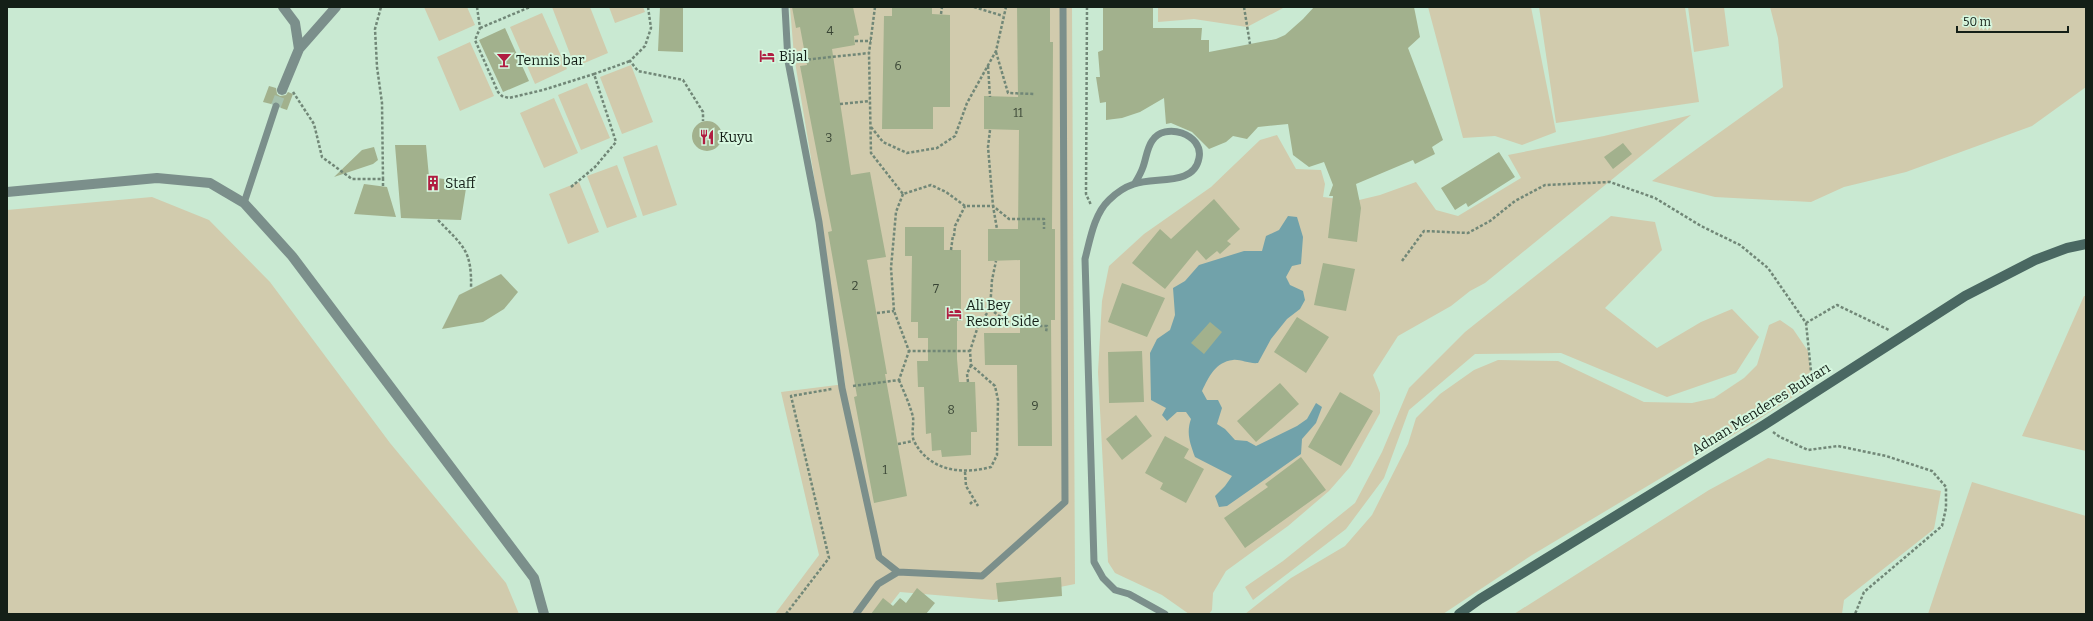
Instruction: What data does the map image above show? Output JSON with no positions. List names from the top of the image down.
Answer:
{
  "streets": {
    "main road": ["Adnan Menderes Bulvarı"]
  },
  "places": {
    "hotel": ["Bijal", "Ali Bey Resort Side"],
    "bar": ["Tennis bar"],
    "restaurant": ["Kuyu"],
    "building": ["Staff"]
  },
  "house_numbers": [
    "4",
    "6",
    "11",
    "3",
    "2",
    "7",
    "9",
    "8",
    "1"
  ],
  "scale_bar": "50 m"
}
